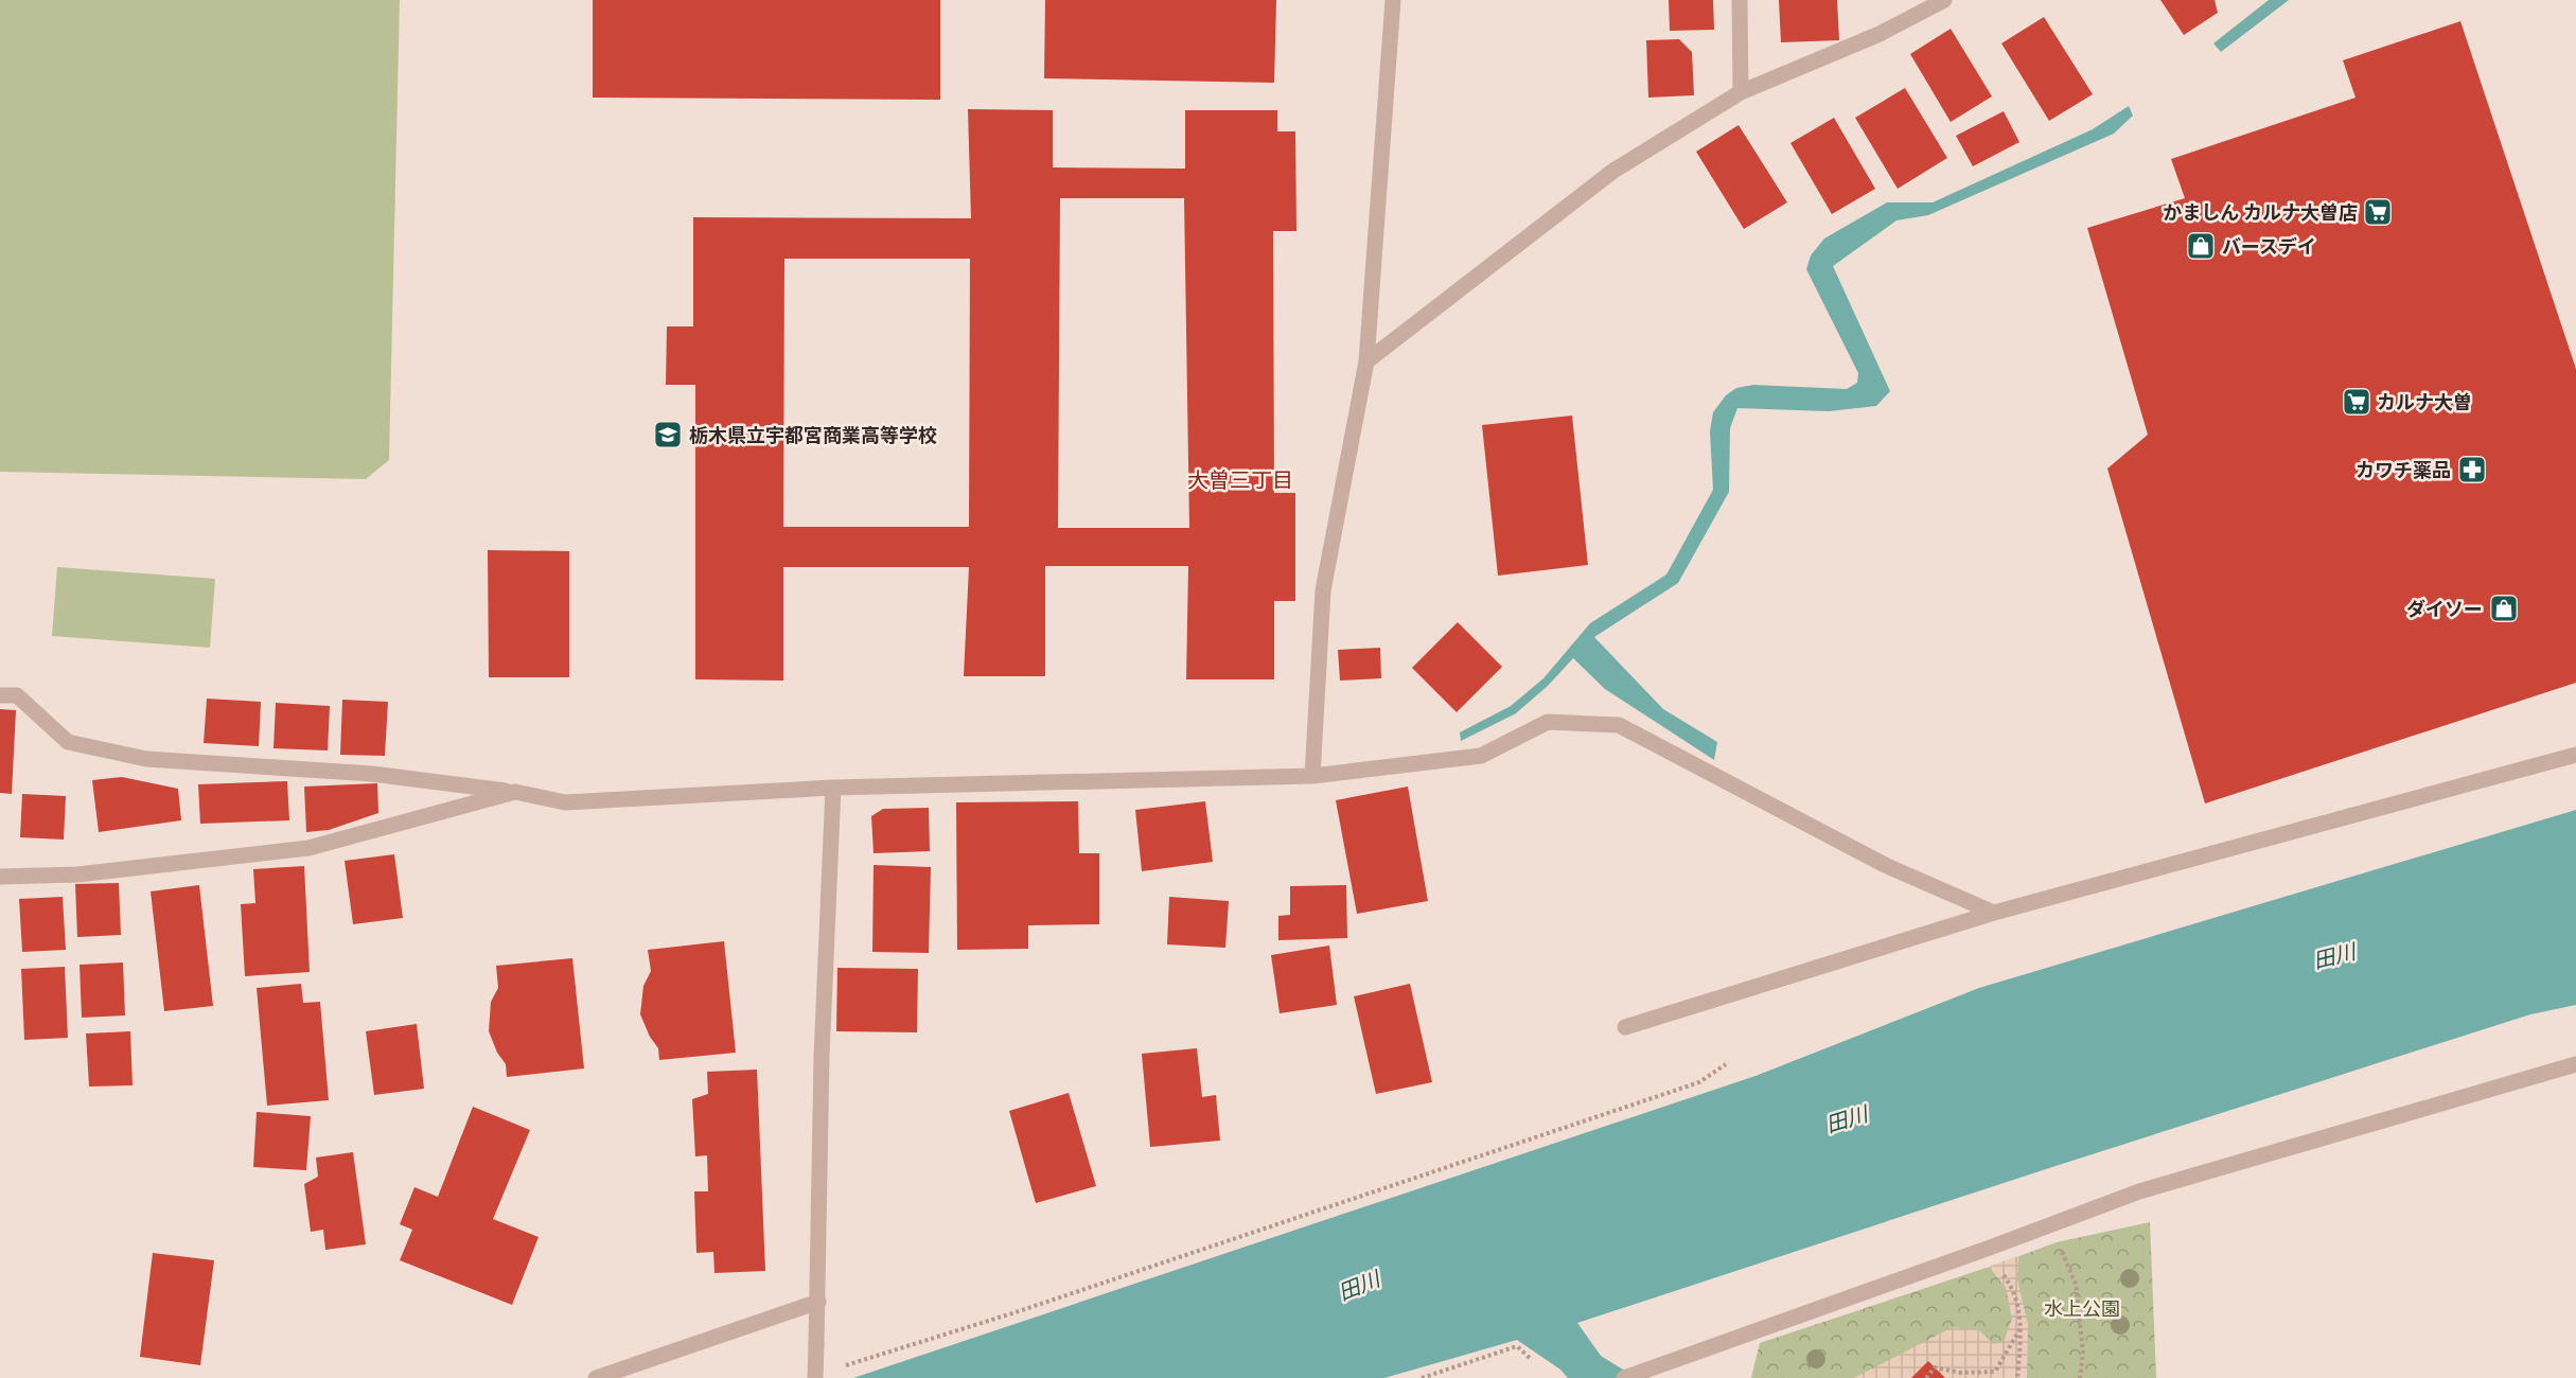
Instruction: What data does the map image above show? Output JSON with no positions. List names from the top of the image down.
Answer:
{
  "districts": ["大曽三丁目"],
  "water": ["田川"],
  "parks": ["水上公園"],
  "places": {
    "supermarket": ["かましん カルナ大曽店", "カルナ大曽"],
    "shop": ["バースデイ", "ダイソー"],
    "school or university": ["栃木県立宇都宮商業高等学校"],
    "pharmacy": ["カワチ薬品"]
  }
}
